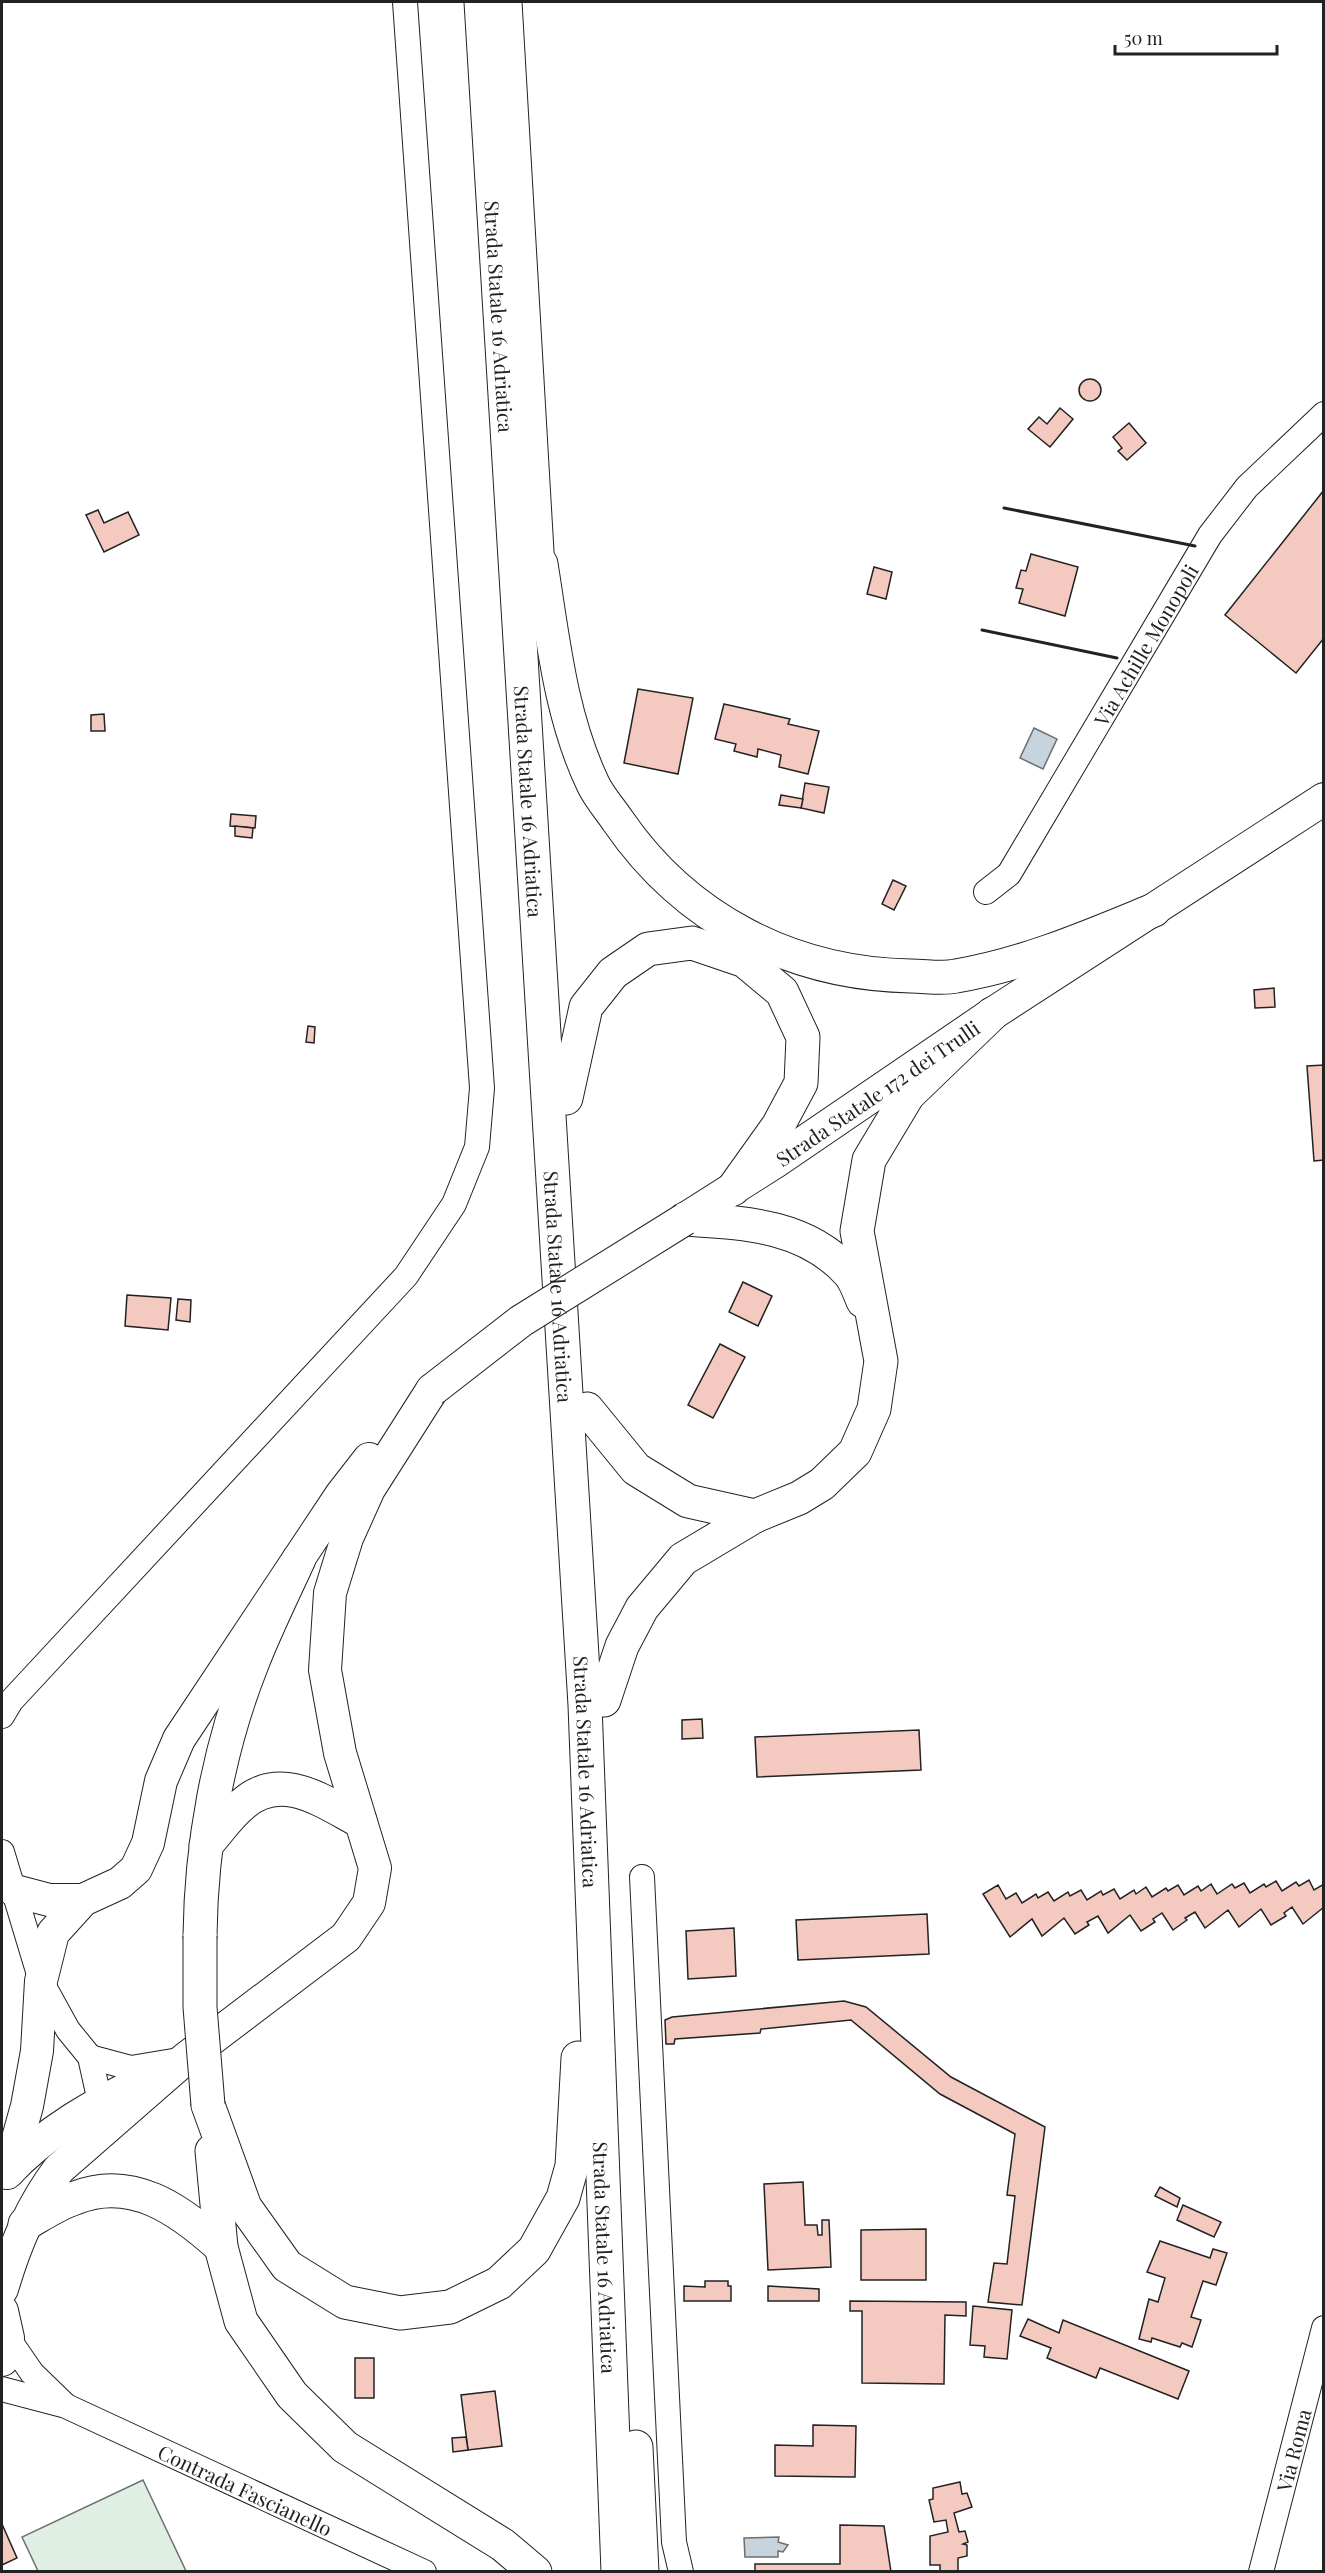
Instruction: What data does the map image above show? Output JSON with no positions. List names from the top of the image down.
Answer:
{
  "streets": {
    "highway": ["Strada Statale 16 Adriatica"],
    "main road": ["Strada Statale 172 dei Trulli"],
    "street": ["Via Achille Monopoli", "Via Roma", "Contrada Fascianello"]
  },
  "scale_bar": "50 m"
}
